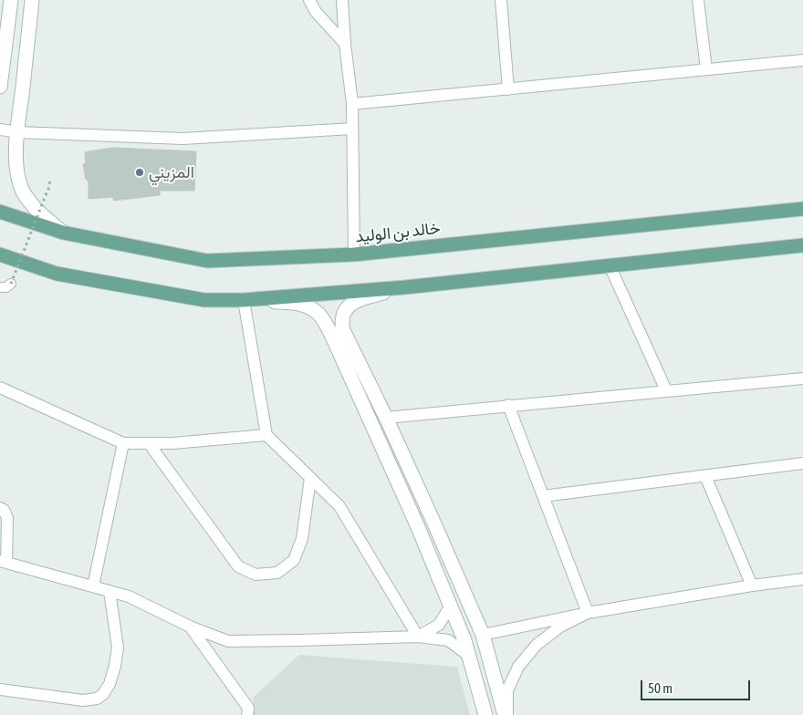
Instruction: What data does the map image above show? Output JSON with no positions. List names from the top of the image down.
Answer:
{
  "streets": {
    "main road": ["خالد بن الوليد"]
  },
  "places": ["المزيني"],
  "scale_bar": "50 m"
}
